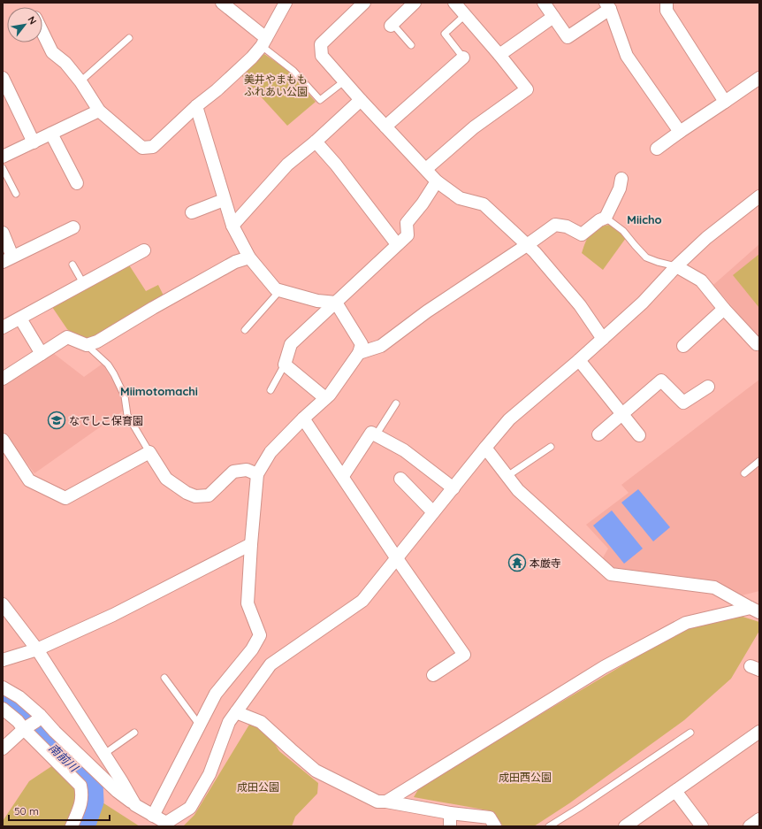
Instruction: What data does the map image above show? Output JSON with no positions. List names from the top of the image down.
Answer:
{
  "districts": ["Miicho", "Miimotomachi"],
  "water": ["南前川"],
  "parks": ["美井やまもも ふれあい公園", "成田西公園", "成田公園"],
  "places": {
    "school or university": ["なでしこ保育園"],
    "temple": ["本厳寺"]
  },
  "scale_bar": "50 m",
  "north": "top right"
}
